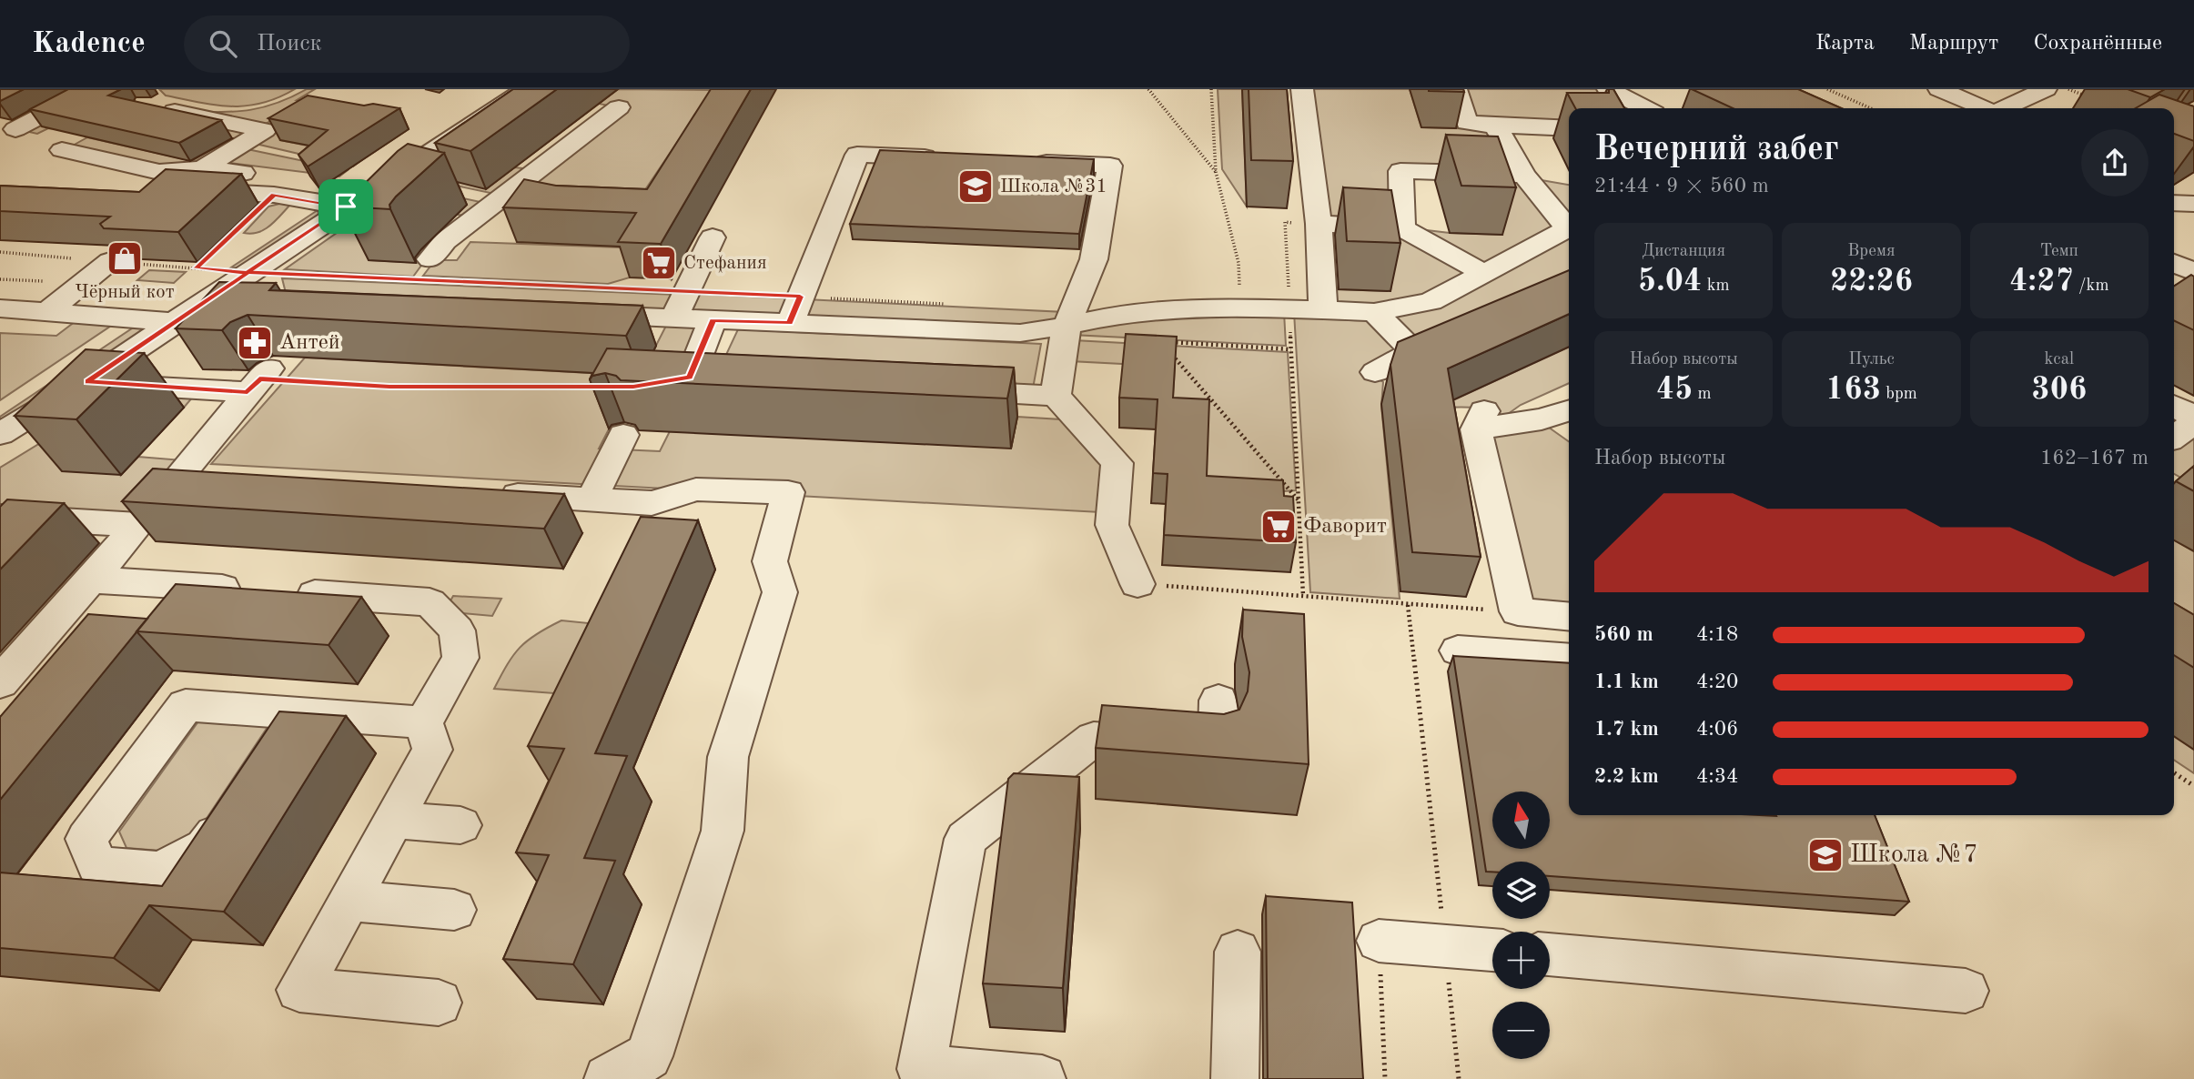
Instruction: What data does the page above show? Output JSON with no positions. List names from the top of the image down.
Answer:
{
  "places": {
    "school or university": ["Школа №31", "Школа №7"],
    "shop": ["Чёрный кот"],
    "supermarket": ["Стефания", "Фаворит"],
    "pharmacy": ["Антей"]
  },
  "north": "top",
  "page": {
    "header": "Kadence",
    "search": "Поиск",
    "nav": ["Карта", "Маршрут", "Сохранённые"],
    "heading": ["Вечерний забег", "21:44 · 9 × 560 m"],
    "stats": [
      ["Дистанция", "5.04 km"],
      ["Время", "22:26"],
      ["Темп", "4:27 /km"],
      ["Набор высоты", "45 m"],
      ["Пульс", "163 bpm"],
      ["kcal", "306"]
    ],
    "chart": ["Набор высоты", "162–167 m"],
    "list": [
      {
        "name": "560 m",
        "note": "4:18"
      },
      {
        "name": "1.1 km",
        "note": "4:20"
      },
      {
        "name": "1.7 km",
        "note": "4:06"
      },
      {
        "name": "2.2 km",
        "note": "4:34"
      }
    ],
    "map_buttons": ["+", "−"]
  }
}
